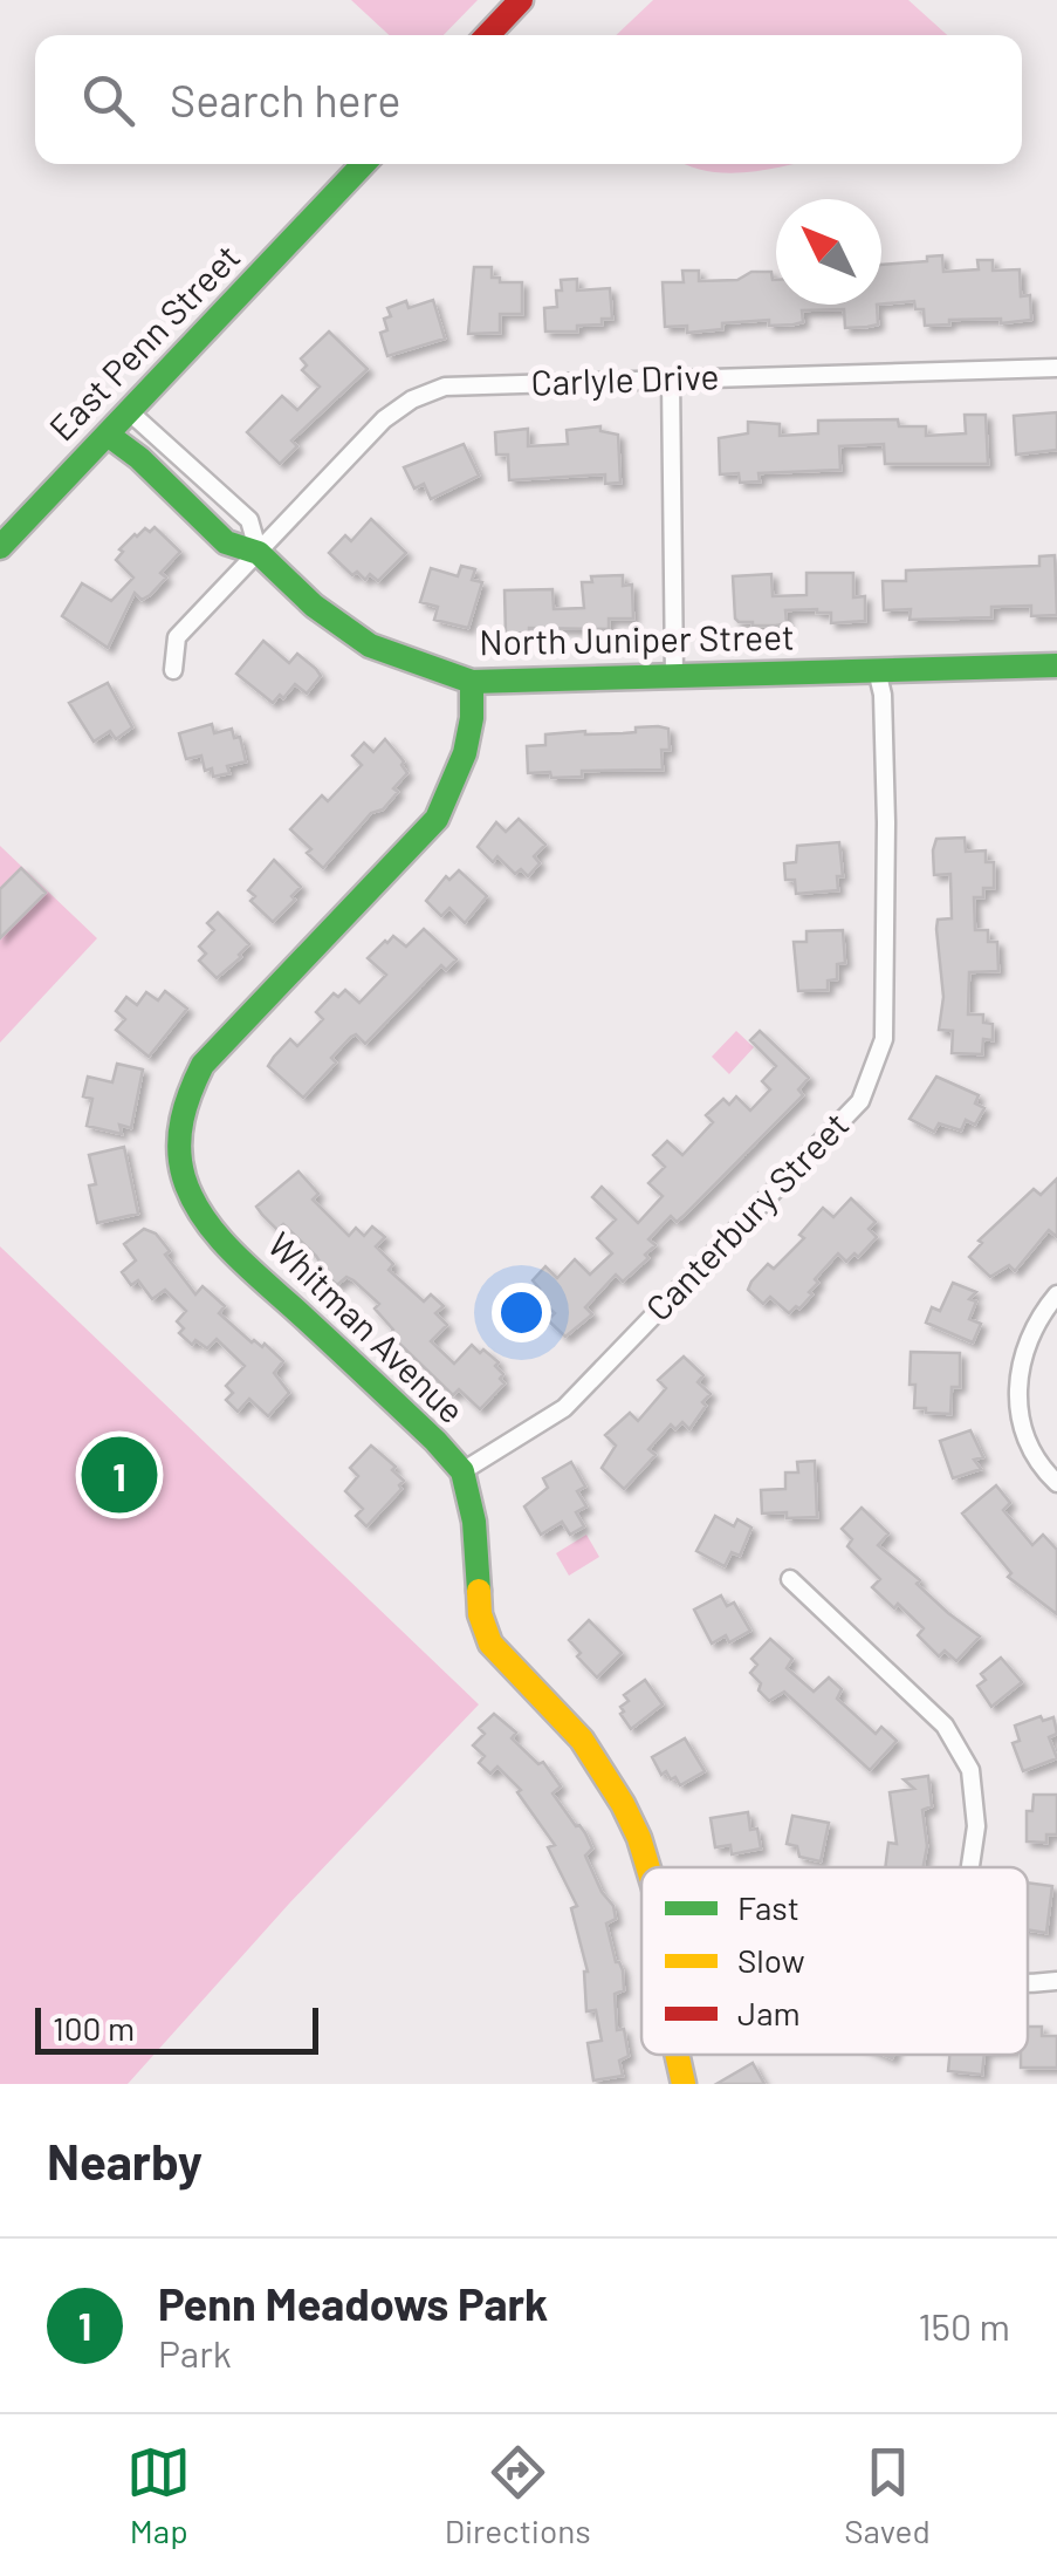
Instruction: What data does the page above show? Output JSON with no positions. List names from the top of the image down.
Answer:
{
  "streets": {
    "street": [
      "East Penn Street",
      "Carlyle Drive",
      "North Juniper Street",
      "Canterbury Street",
      "Whitman Avenue"
    ]
  },
  "crossings": [
    ["East Penn Street", "North Juniper Street"],
    ["Carlyle Drive", "North Juniper Street"],
    ["North Juniper Street", "Canterbury Street"],
    ["North Juniper Street", "Whitman Avenue"],
    ["Canterbury Street", "Whitman Avenue"]
  ],
  "legend": ["Fast", "Slow", "Jam"],
  "scale_bar": "100 m",
  "north": "top left",
  "page": {
    "search": "Search here",
    "pins": "1",
    "scale": "100 m",
    "heading": "Nearby",
    "list": [
      {
        "mark": "1",
        "name": "Penn Meadows Park",
        "note": "Park",
        "value": "150 m"
      }
    ],
    "nav": ["Map", "Directions", "Saved"]
  }
}
